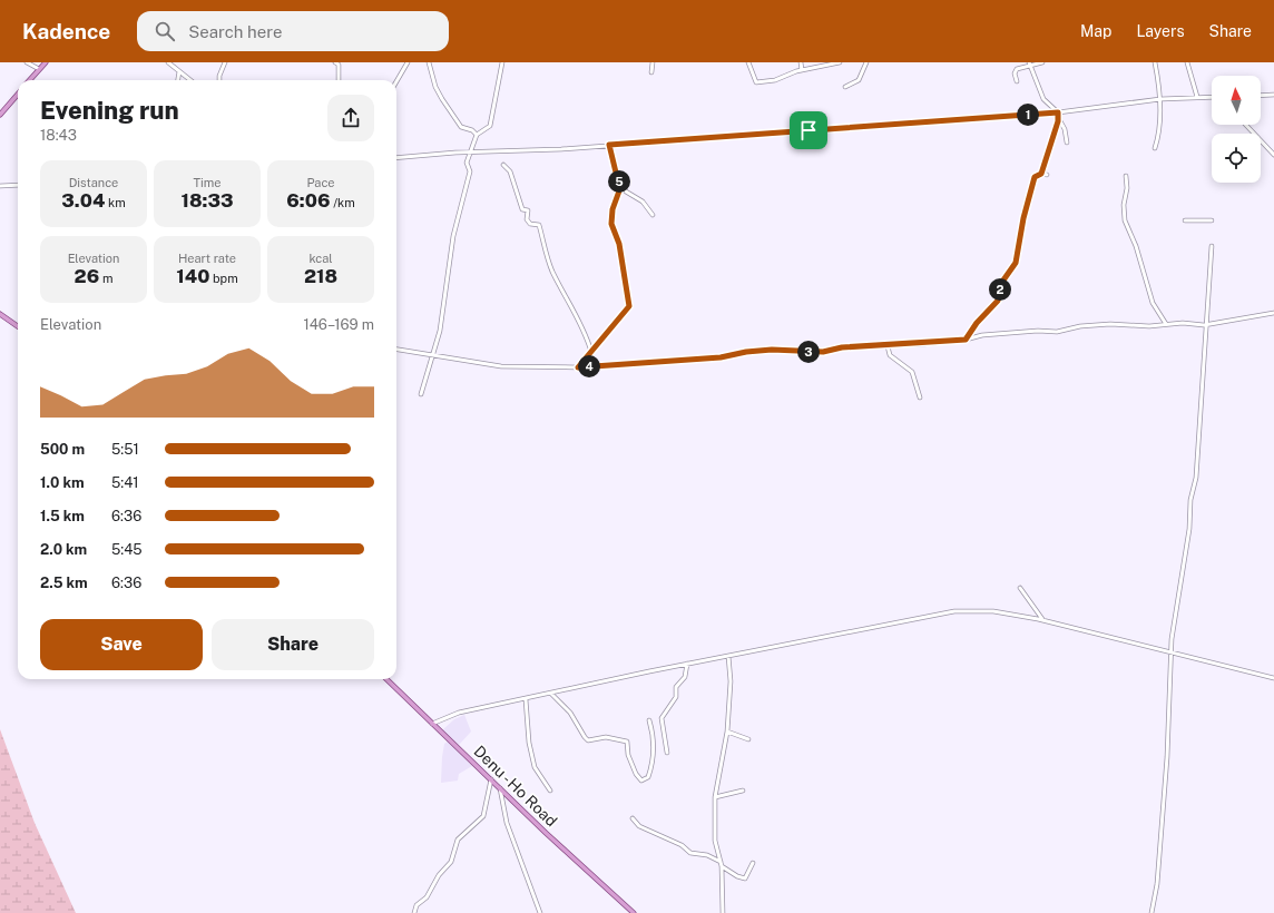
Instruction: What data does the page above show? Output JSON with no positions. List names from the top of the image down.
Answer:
{
  "streets": {
    "main road": ["Denu - Ho Road"]
  },
  "north": "top",
  "page": {
    "header": "Kadence",
    "search": "Search here",
    "nav": ["Map", "Layers", "Share"],
    "heading": ["Evening run", "18:43"],
    "pins": [
      "1",
      "5",
      "2",
      "3",
      "4"
    ],
    "stats": [
      ["Distance", "3.04 km"],
      ["Time", "18:33"],
      ["Pace", "6:06 /km"],
      ["Elevation", "26 m"],
      ["Heart rate", "140 bpm"],
      ["kcal", "218"]
    ],
    "chart": ["Elevation", "146–169 m"],
    "list": [
      {
        "name": "500 m",
        "note": "5:51"
      },
      {
        "name": "1.0 km",
        "note": "5:41"
      },
      {
        "name": "1.5 km",
        "note": "6:36"
      },
      {
        "name": "2.0 km",
        "note": "5:45"
      },
      {
        "name": "2.5 km",
        "note": "6:36"
      }
    ],
    "buttons": ["Save", "Share"]
  }
}
